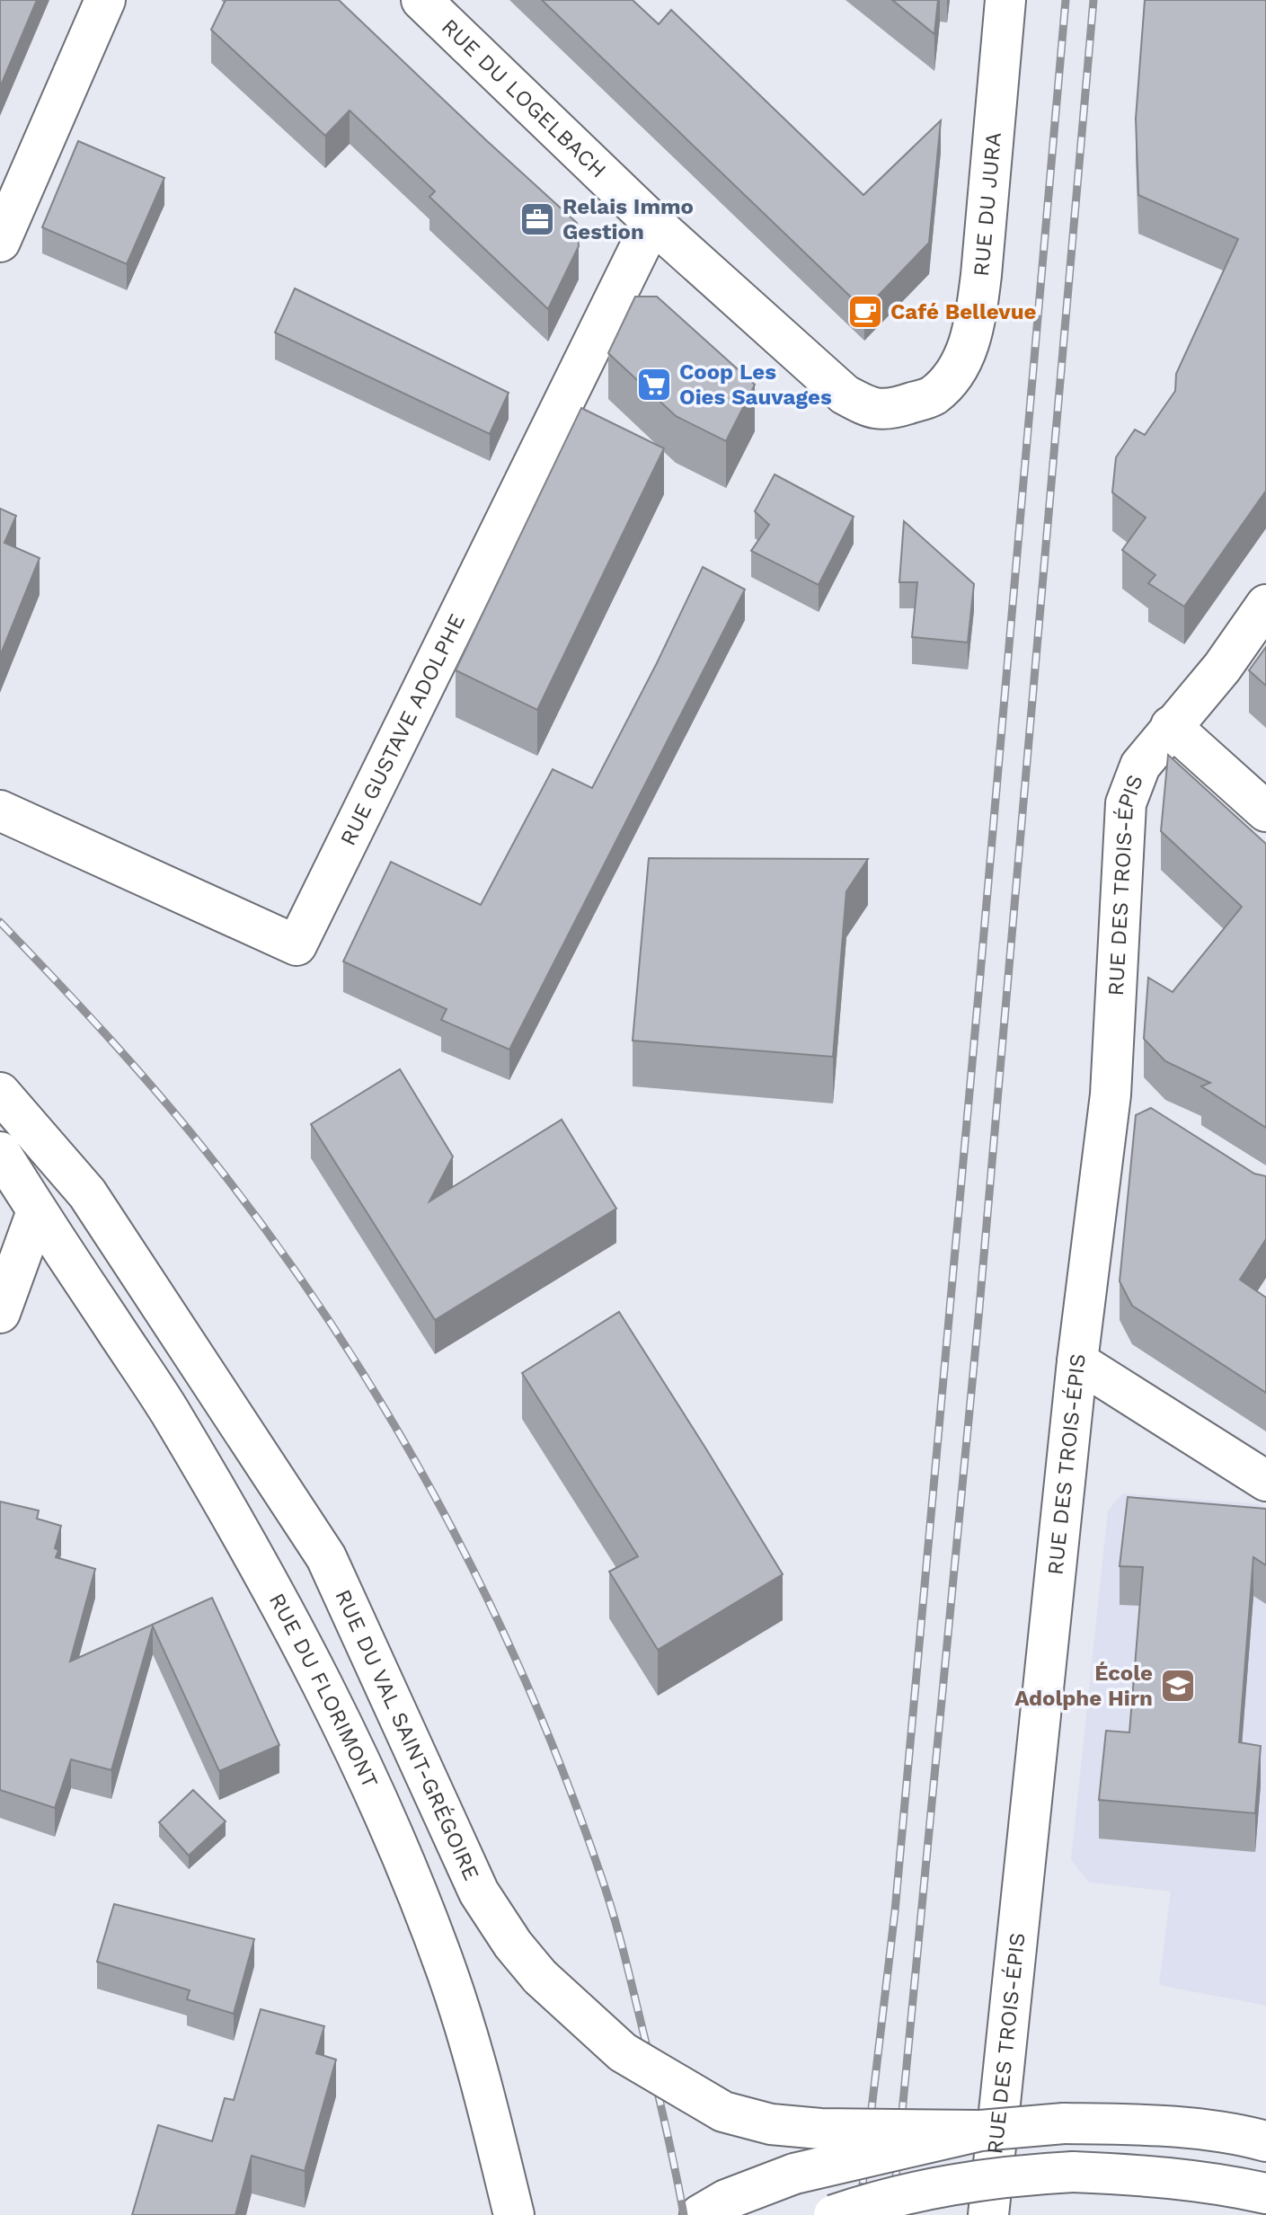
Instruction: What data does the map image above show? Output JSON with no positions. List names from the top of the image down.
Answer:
{
  "streets": {
    "street": [
      "RUE DU LOGELBACH",
      "RUE DU JURA",
      "RUE GUSTAVE ADOLPHE",
      "RUE DES TROIS-ÉPIS",
      "RUE DU FLORIMONT",
      "RUE DU VAL SAINT-GRÉGOIRE"
    ]
  },
  "crossings": [
    ["RUE DU LOGELBACH", "RUE DU JURA"],
    ["RUE DU LOGELBACH", "RUE GUSTAVE ADOLPHE"]
  ],
  "places": {
    "office": ["Relais Immo Gestion"],
    "cafe": ["Café Bellevue"],
    "supermarket": ["Coop Les Oies Sauvages"],
    "school or university": ["École Adolphe Hirn"]
  }
}
